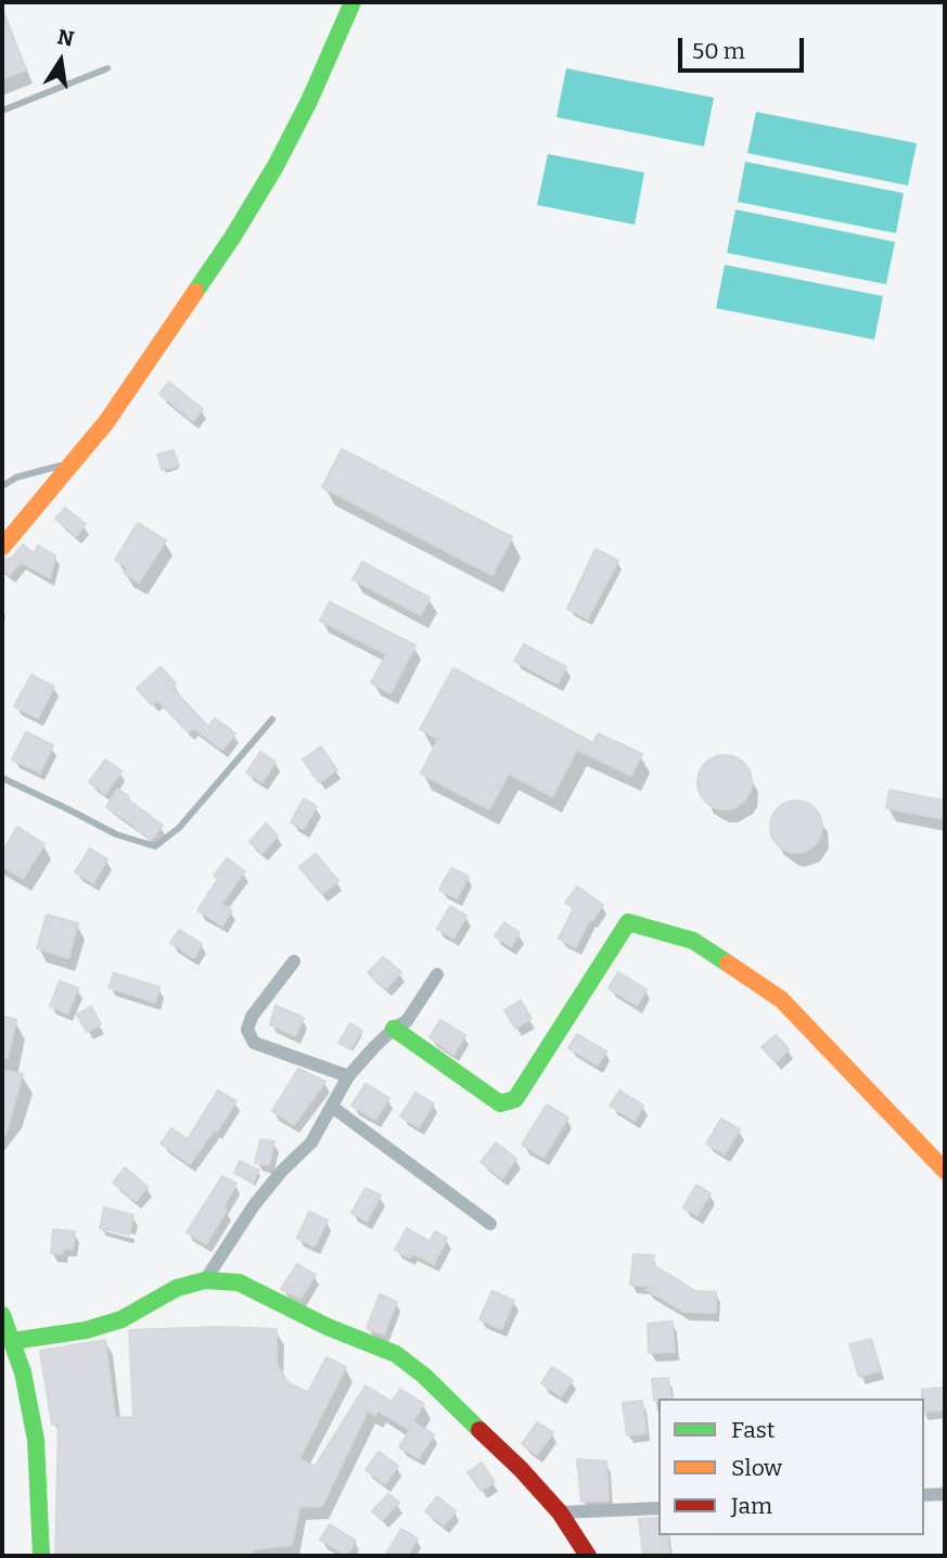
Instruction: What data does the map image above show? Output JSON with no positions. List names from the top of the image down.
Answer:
{
  "legend": ["Fast", "Slow", "Jam"],
  "scale_bar": "50 m",
  "north": "top"
}
